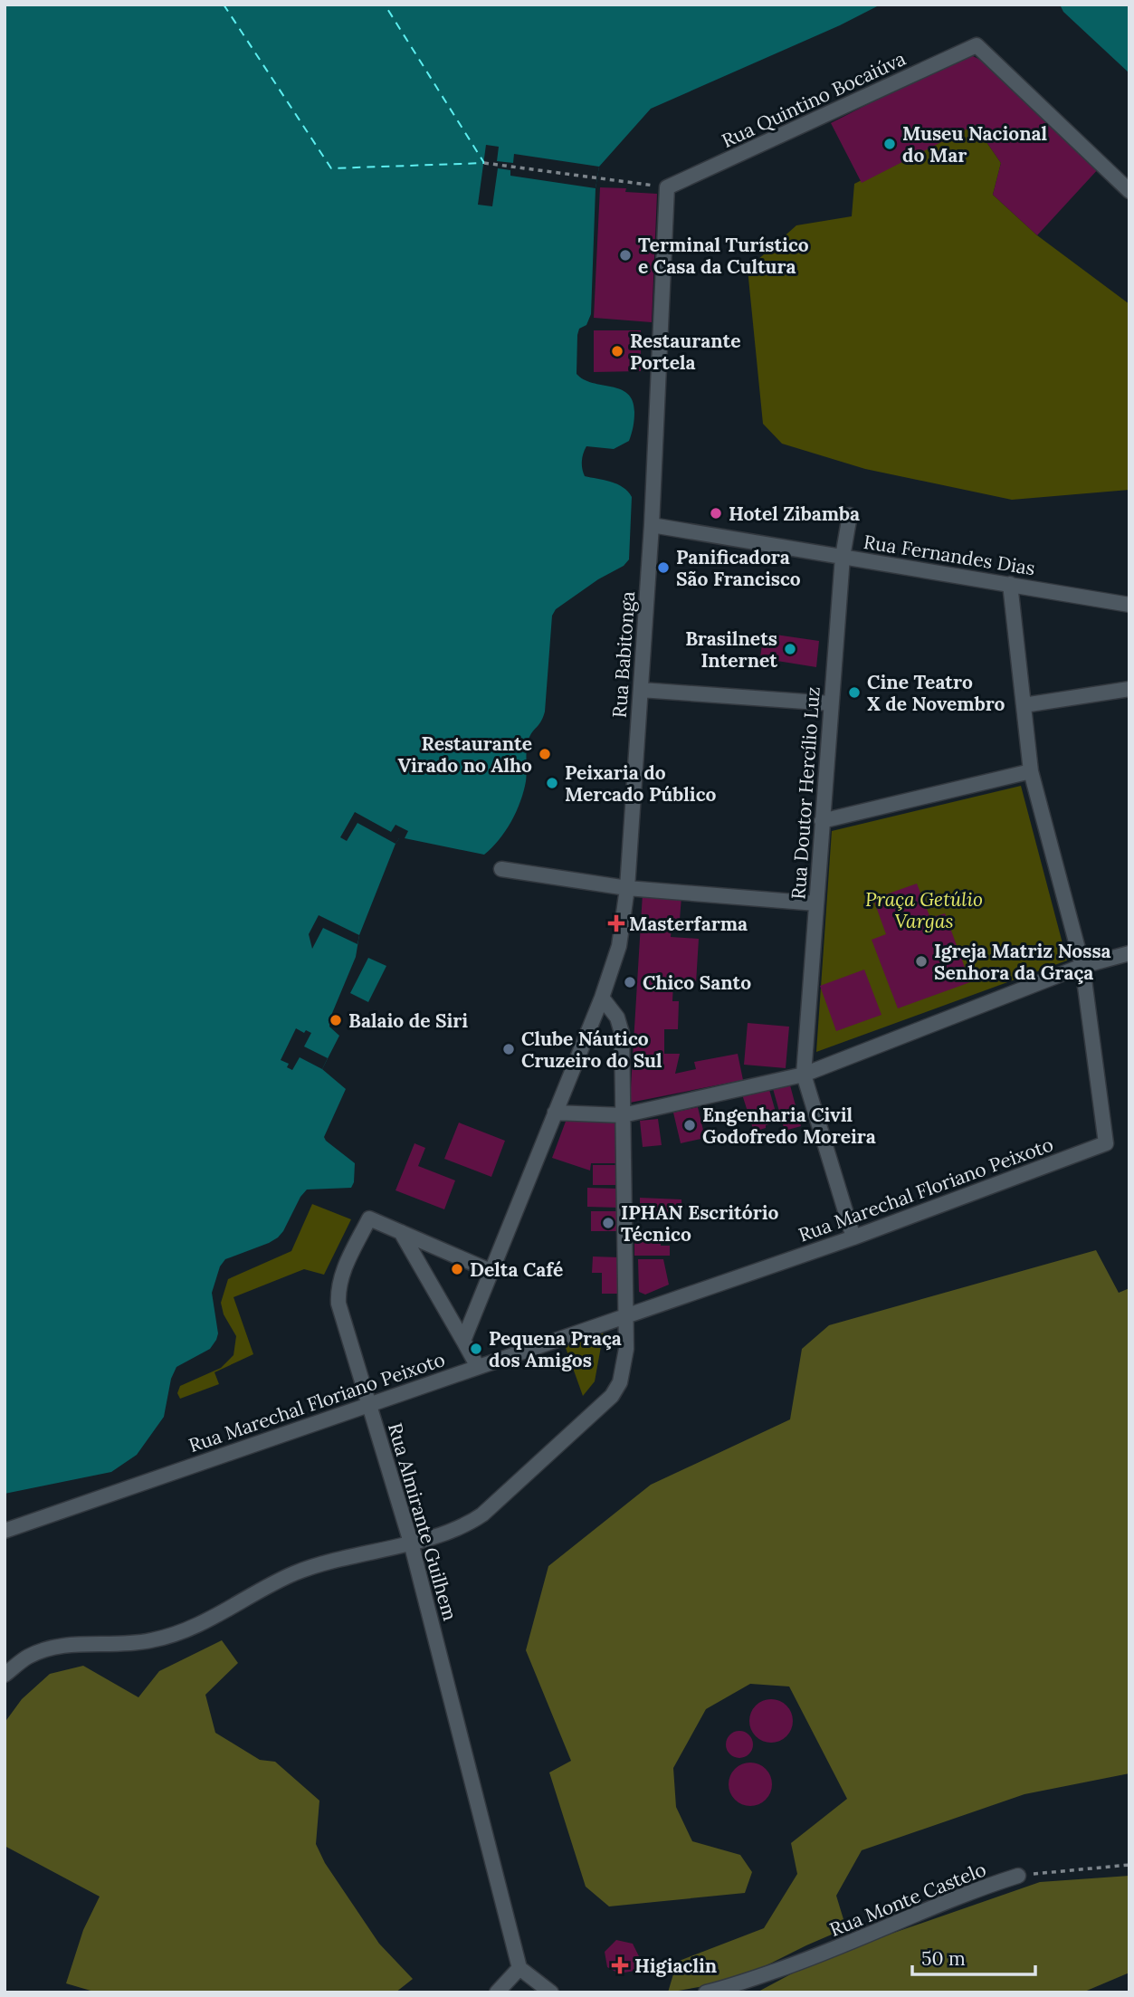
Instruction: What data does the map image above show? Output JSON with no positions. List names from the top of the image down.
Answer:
{
  "streets": {
    "street": [
      "Rua Quintino Bocaiúva",
      "Rua Fernandes Dias",
      "Rua Babitonga",
      "Rua Doutor Hercílio Luz",
      "Rua Marechal Floriano Peixoto",
      "Rua Almirante Guilhem",
      "Rua Monte Castelo"
    ]
  },
  "crossings": [
    ["Rua Quintino Bocaiúva", "Rua Babitonga"],
    ["Rua Fernandes Dias", "Rua Babitonga"],
    ["Rua Fernandes Dias", "Rua Doutor Hercílio Luz"],
    ["Rua Babitonga", "Rua Almirante Guilhem"],
    ["Rua Marechal Floriano Peixoto", "Rua Almirante Guilhem"]
  ],
  "parks": ["Praça Getúlio Vargas"],
  "places": {
    "other": [
      "Museu Nacional do Mar",
      "Terminal Turístico e Casa da Cultura",
      "Restaurante Portela",
      "Hotel Zibamba",
      "Panificadora São Francisco",
      "Brasilnets Internet",
      "Cine Teatro X de Novembro",
      "Restaurante Virado no Alho",
      "Peixaria do Mercado Público",
      "Igreja Matriz Nossa Senhora da Graça",
      "Chico Santo",
      "Balaio de Siri",
      "Clube Náutico Cruzeiro do Sul",
      "Engenharia Civil Godofredo Moreira",
      "IPHAN Escritório Técnico",
      "Delta Café",
      "Pequena Praça dos Amigos"
    ],
    "health": ["Masterfarma", "Higiaclin"]
  },
  "scale_bar": "50 m"
}
